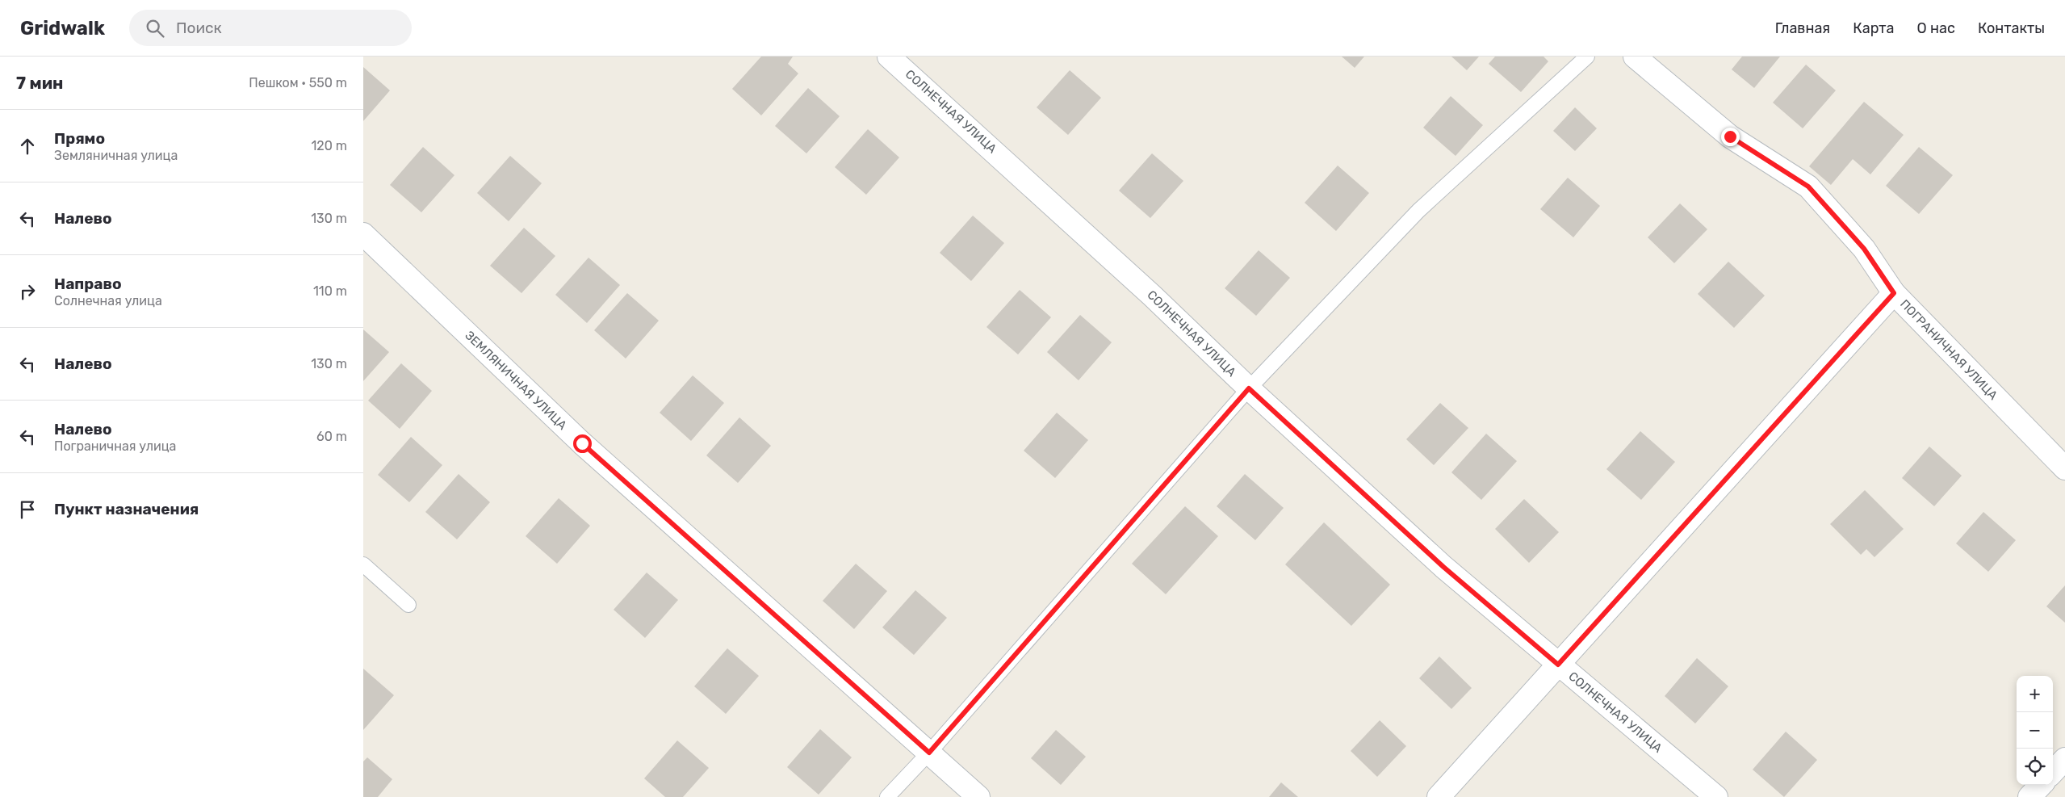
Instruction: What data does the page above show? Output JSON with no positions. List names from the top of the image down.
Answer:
{
  "streets": {
    "street": ["СОЛНЕЧНАЯ УЛИЦА", "ПОГРАНИЧНАЯ УЛИЦА", "ЗЕМЛЯНИЧНАЯ УЛИЦА"]
  },
  "page": {
    "header": "Gridwalk",
    "search": "Поиск",
    "nav": [
      "Главная",
      "Карта",
      "О нас",
      "Контакты"
    ],
    "heading": ["7 мин", "Пешком · 550 m"],
    "list": [
      ["Прямо", "Земляничная улица", "120 m"],
      ["Налево", "130 m"],
      ["Направо", "Солнечная улица", "110 m"],
      ["Налево", "130 m"],
      ["Налево", "Пограничная улица", "60 m"],
      "Пункт назначения"
    ],
    "map_buttons": ["+", "−"]
  }
}
